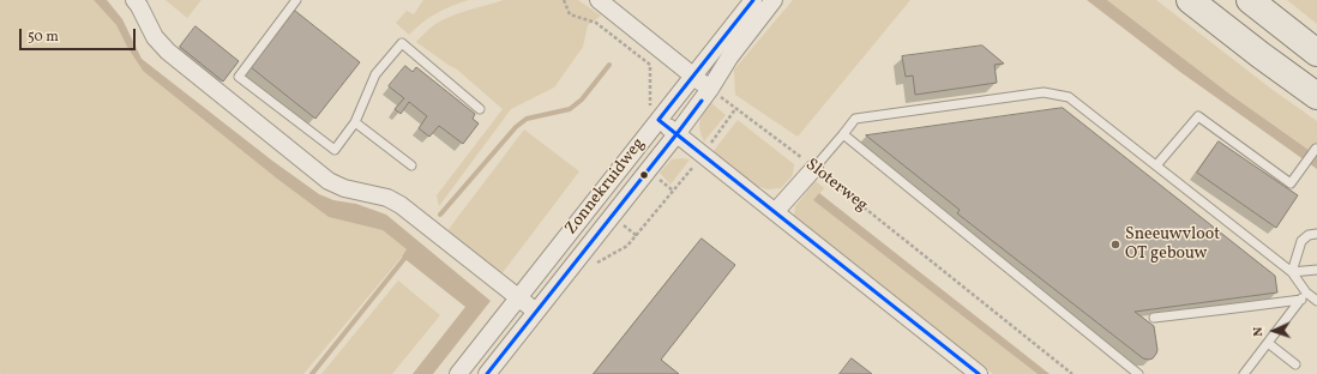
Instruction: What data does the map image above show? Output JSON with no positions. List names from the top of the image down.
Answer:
{
  "streets": {
    "street": ["Zonnekruidweg"],
    "path": ["Sloterweg"]
  },
  "crossings": [
    ["Sloterweg", "Zonnekruidweg"]
  ],
  "places": ["Sneeuwvloot OT gebouw"],
  "scale_bar": "50 m",
  "north": "left"
}
